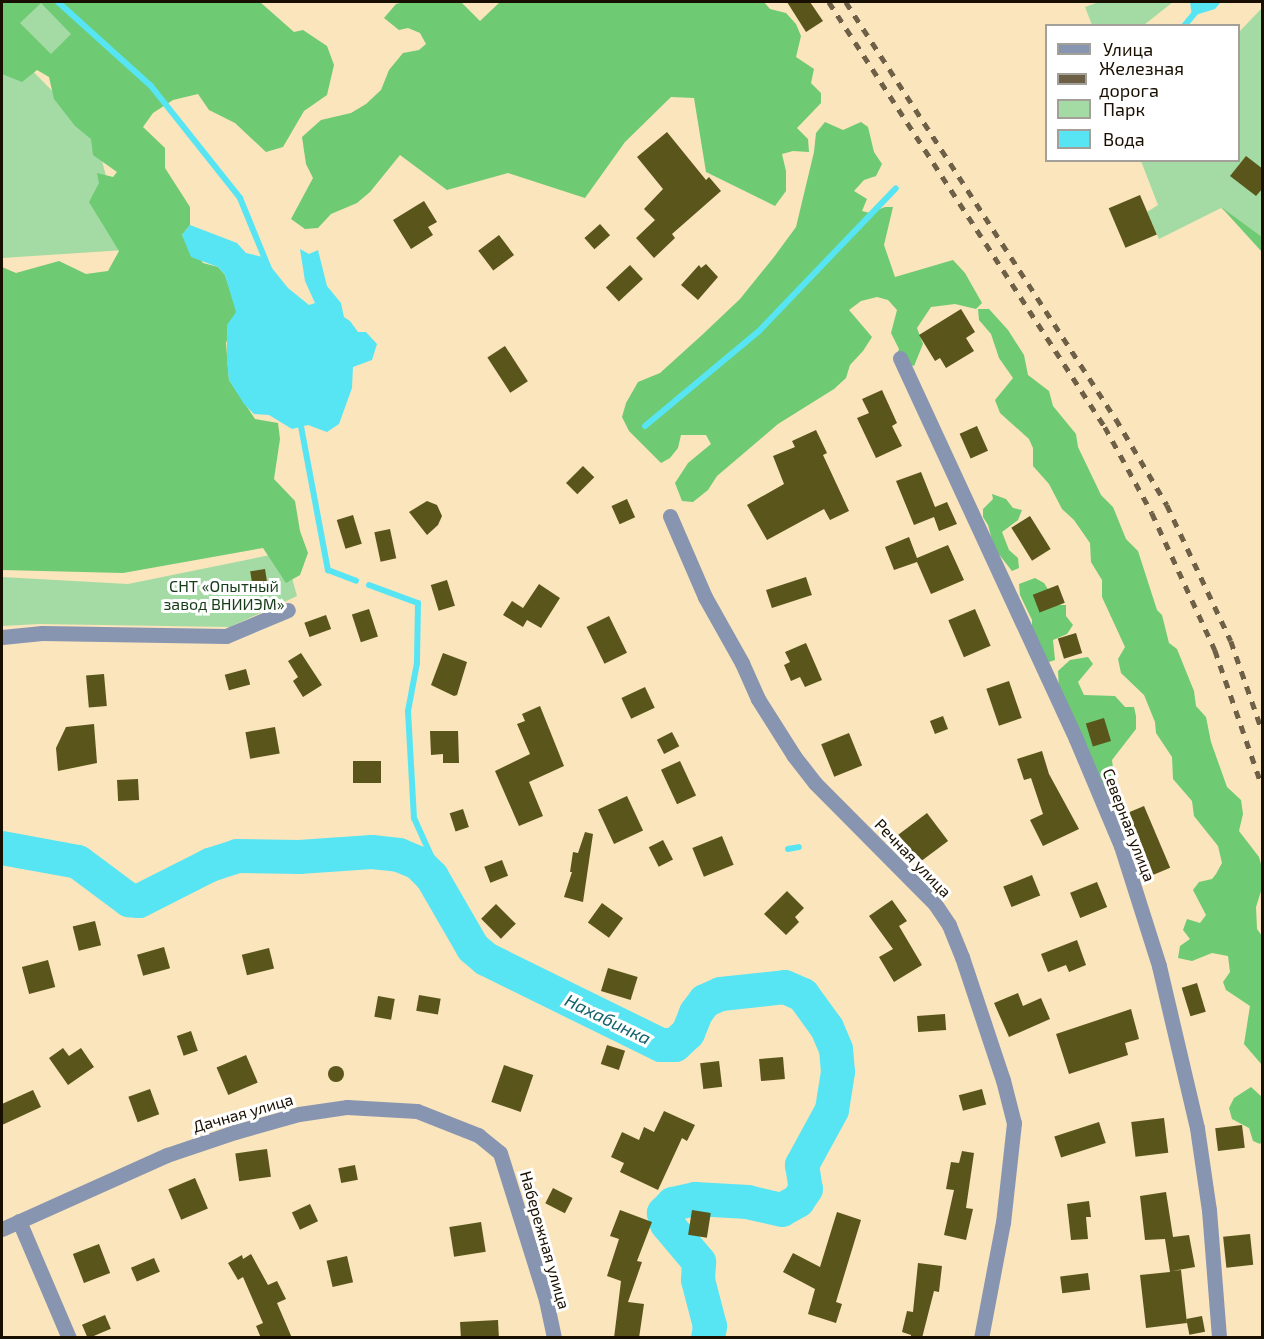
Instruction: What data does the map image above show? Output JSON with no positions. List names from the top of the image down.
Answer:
{
  "streets": {
    "street": [
      "Северная улица",
      "Речная улица",
      "Дачная улица",
      "Набережная улица"
    ]
  },
  "crossings": [
    ["Дачная улица", "Набережная улица"]
  ],
  "water": ["Нахабинка"],
  "parks": ["СНТ «Опытный завод ВНИИЭМ»"],
  "legend": [
    "Улица",
    "Железная дорога",
    "Парк",
    "Вода"
  ]
}
